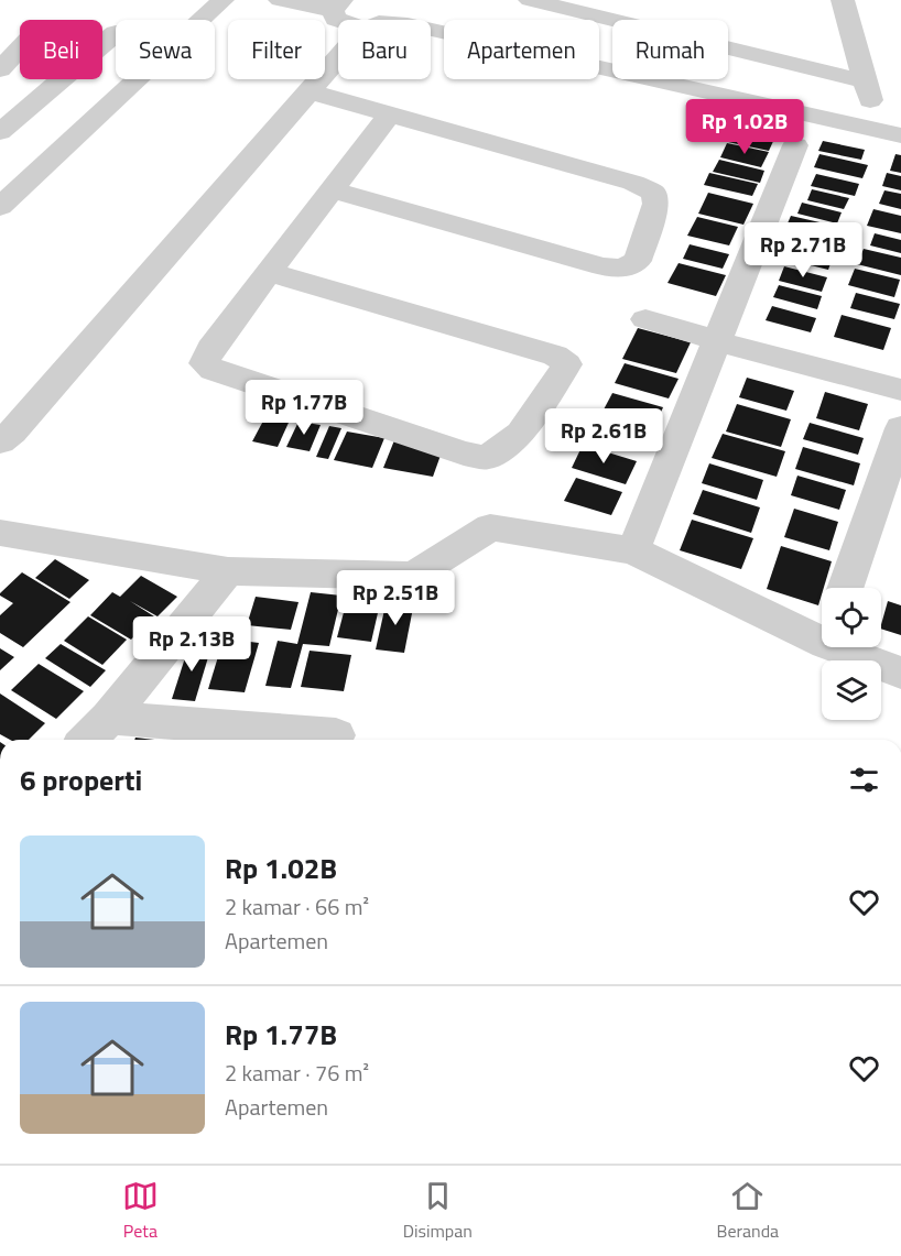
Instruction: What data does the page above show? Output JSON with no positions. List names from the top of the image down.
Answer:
{
  "page": {
    "chip": [
      "Beli",
      "Sewa",
      "Filter",
      "Baru",
      "Apartemen",
      "Rumah"
    ],
    "price": [
      "Rp 1.02B",
      "Rp 2.71B",
      "Rp 1.77B",
      "Rp 2.61B",
      "Rp 2.51B",
      "Rp 2.13B"
    ],
    "heading": "6 properti",
    "list": [
      {
        "name": "Rp 1.02B",
        "note": "2 kamar · 66 m² · Apartemen"
      },
      {
        "name": "Rp 1.77B",
        "note": "2 kamar · 76 m² · Apartemen"
      }
    ],
    "tabs": ["Peta", "Disimpan", "Beranda"]
  }
}
